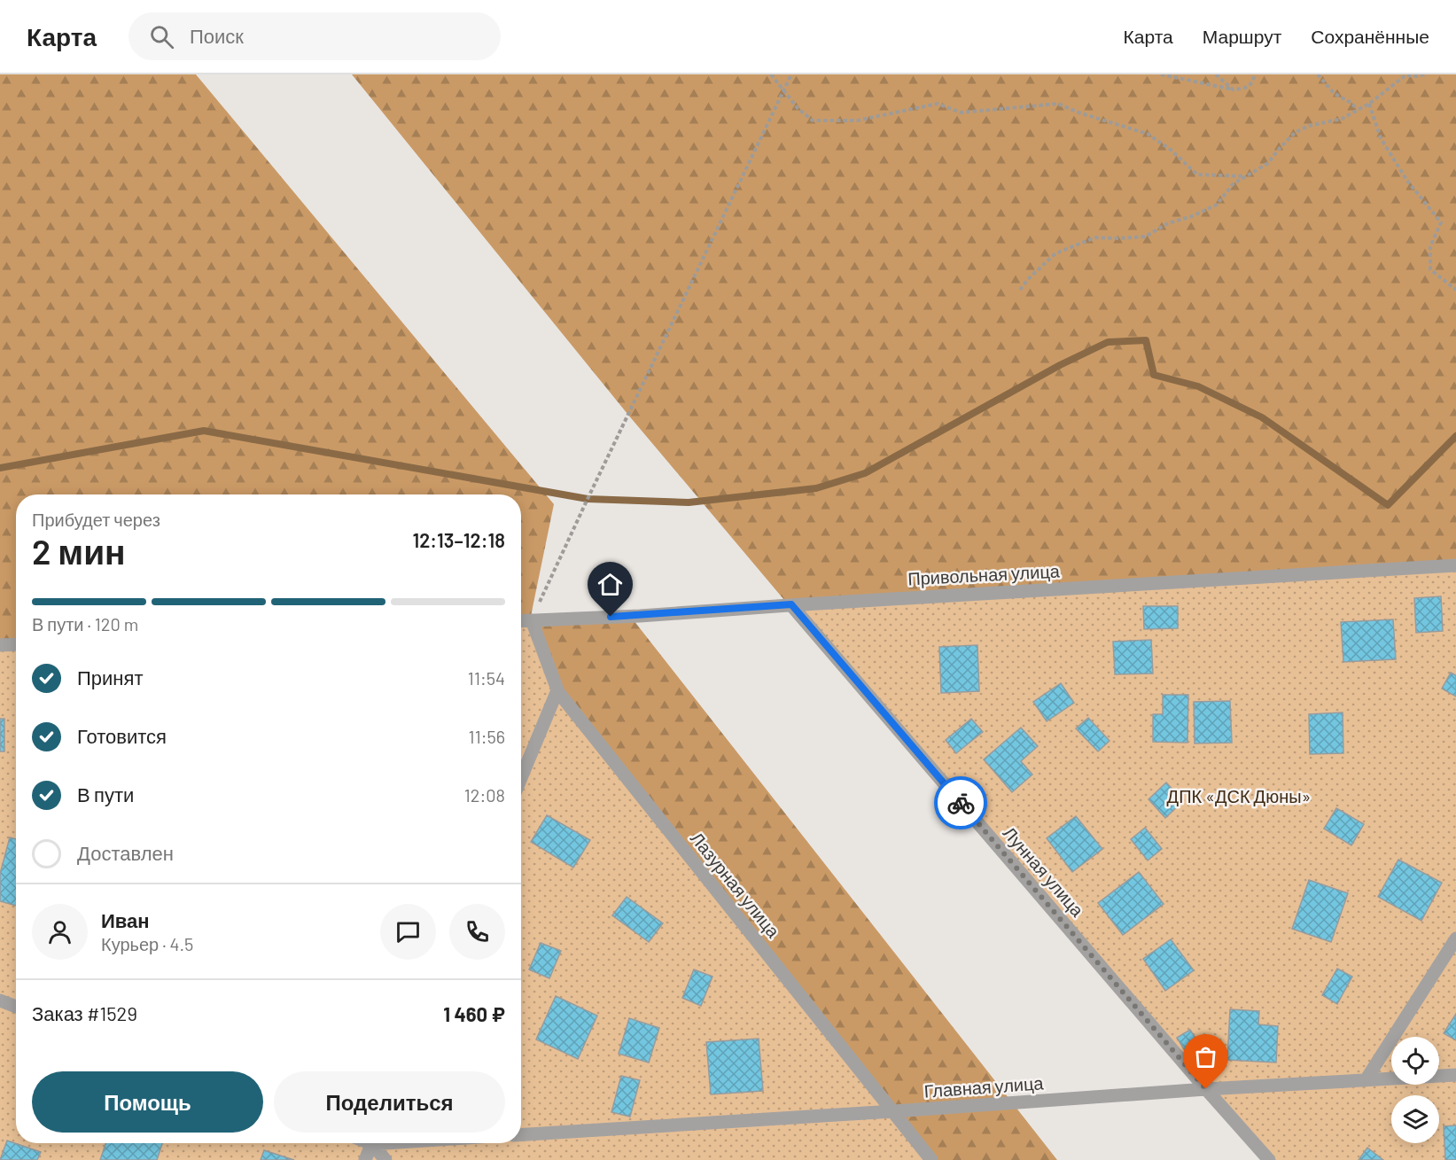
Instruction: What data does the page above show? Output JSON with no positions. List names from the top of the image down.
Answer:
{
  "streets": {
    "street": [
      "Привольная улица",
      "Лунная улица",
      "Лазурная улица",
      "Главная улица"
    ]
  },
  "crossings": [
    ["Привольная улица", "Лунная улица"],
    ["Привольная улица", "Лазурная улица"],
    ["Лунная улица", "Главная улица"],
    ["Лазурная улица", "Главная улица"]
  ],
  "parks": ["ДПК «ДСК Дюны»"],
  "page": {
    "header": "Карта",
    "search": "Поиск",
    "nav": ["Карта", "Маршрут", "Сохранённые"],
    "heading": ["2 мин", "Прибудет через", "12:13–12:18"],
    "panel": [
      "Иван",
      "Курьер · 4.5",
      "Заказ #1529",
      "1 460 ₽"
    ],
    "bar": "В пути · 120 m",
    "list": [
      ["Принят", "11:54"],
      ["Готовится", "11:56"],
      ["В пути", "12:08"],
      "Доставлен"
    ],
    "buttons": ["Помощь", "Поделиться"]
  }
}
